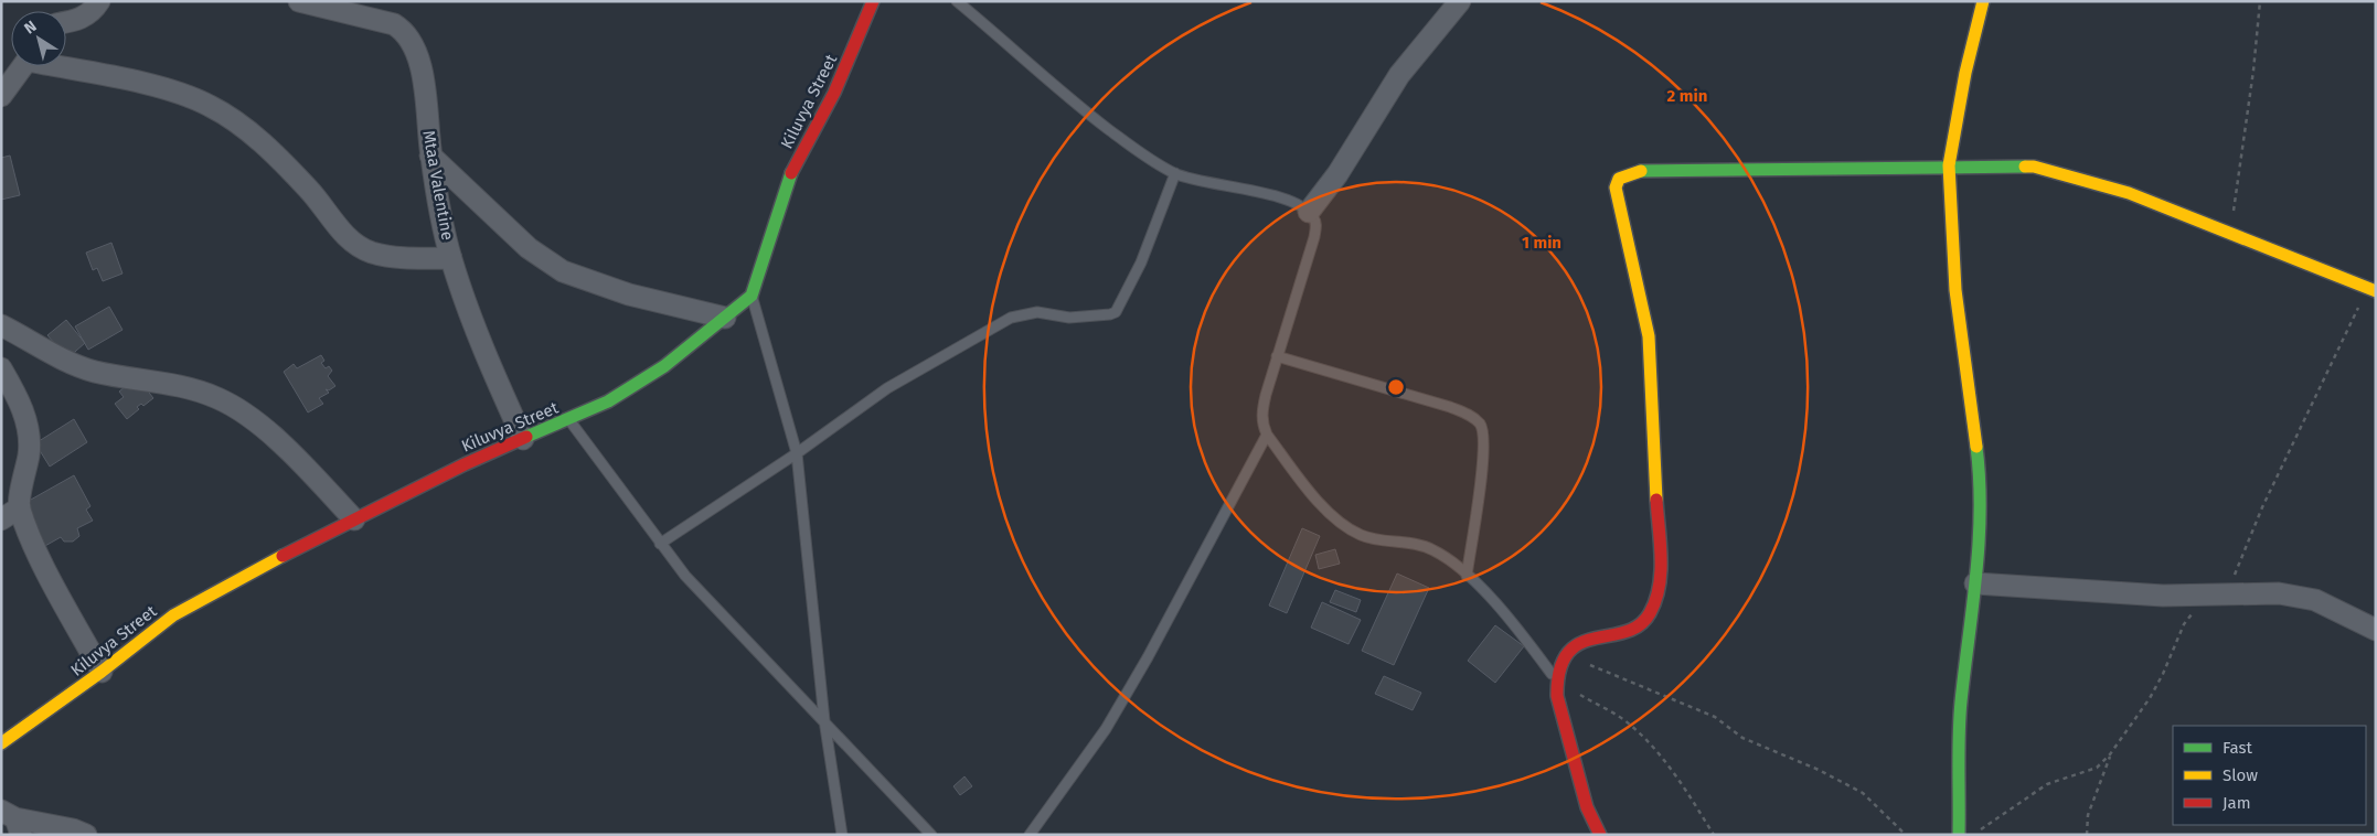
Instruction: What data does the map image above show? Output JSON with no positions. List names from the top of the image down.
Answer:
{
  "streets": {
    "street": ["Kiluvya Street", "Mtaa Valentine"]
  },
  "crossings": [
    ["Kiluvya Street", "Mtaa Valentine"]
  ],
  "legend": ["Fast", "Slow", "Jam"],
  "north": "top left",
  "rings": ["2 min", "1 min"]
}
